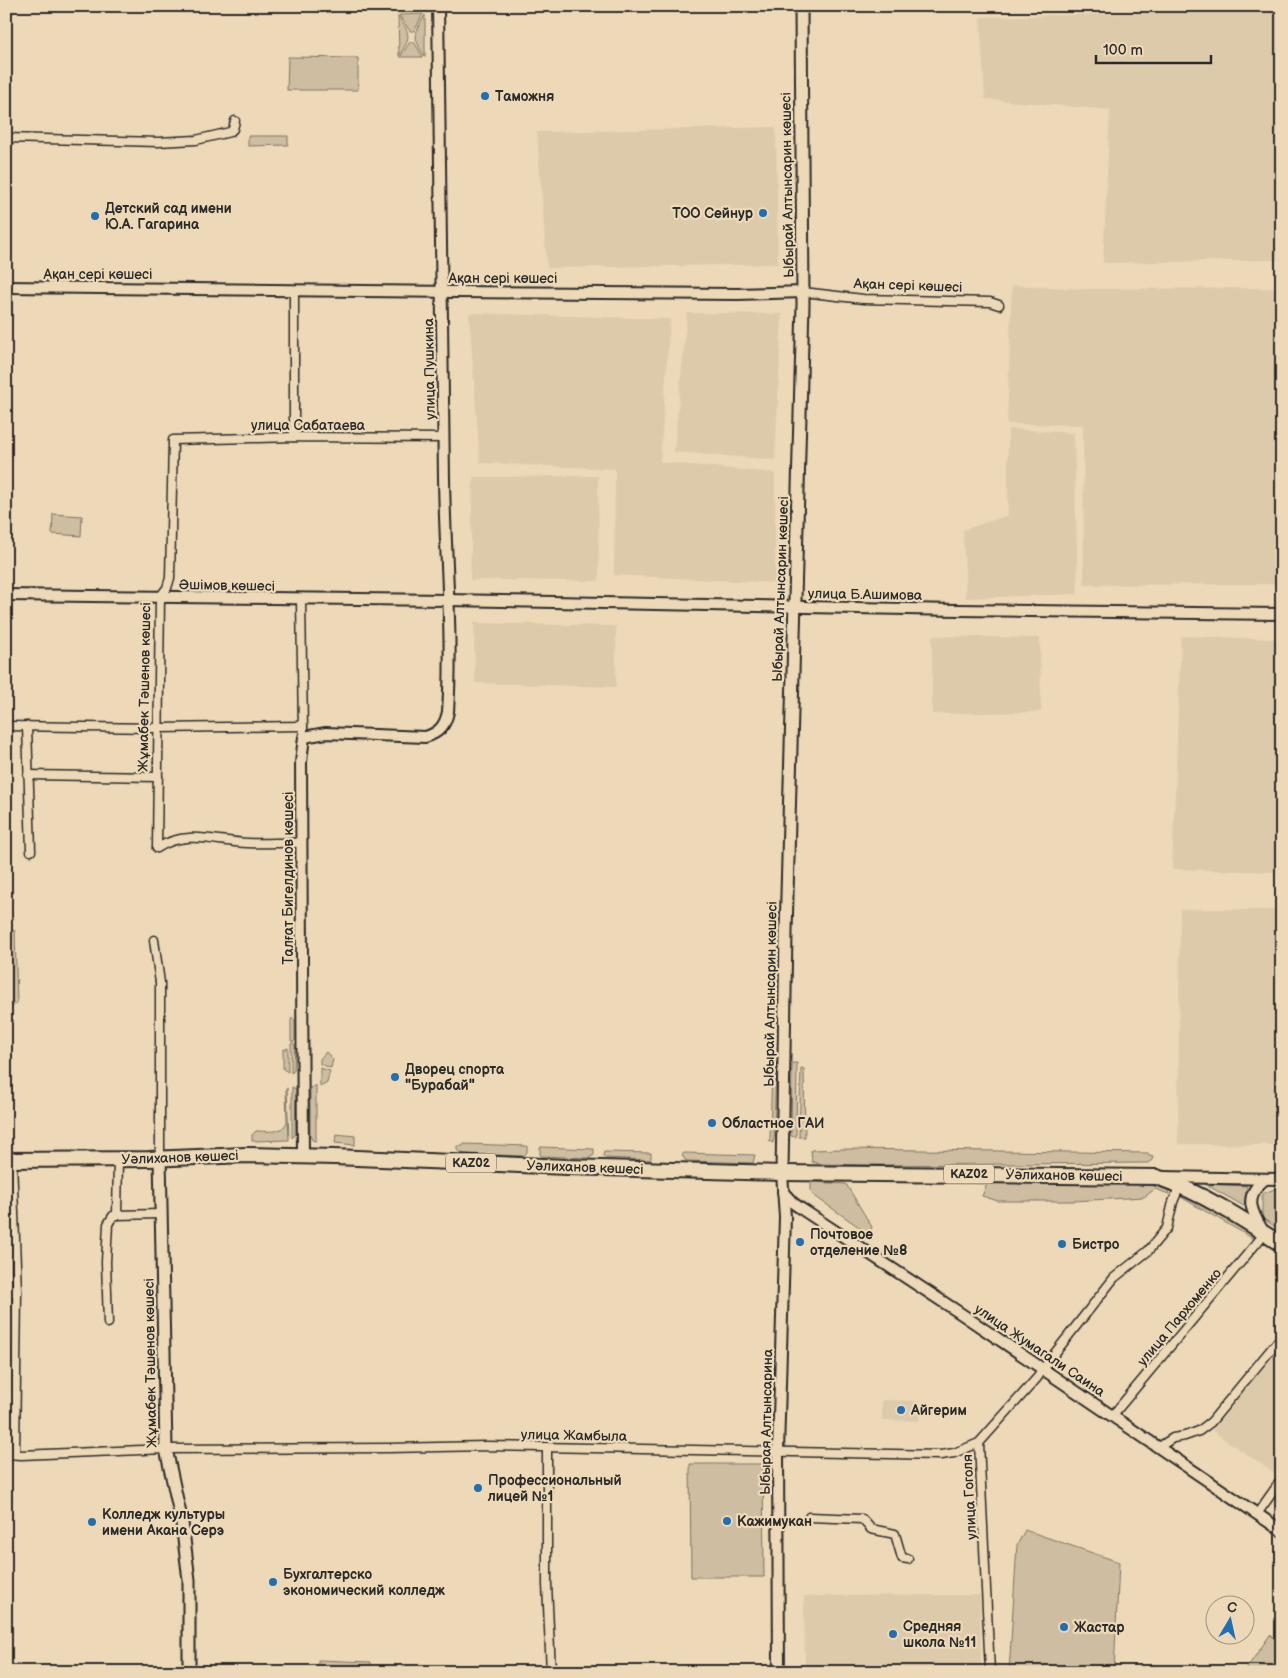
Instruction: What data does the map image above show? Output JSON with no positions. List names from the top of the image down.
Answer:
{
  "streets": {
    "highway": ["Уәлиханов көшесі", "KАZ02"],
    "main road": ["Ыбырай Алтынсарин көшесі", "Жұмабек Тәшенов көшесі"],
    "street": [
      "Ақан сері көшесі",
      "улица Пушкина",
      "улица Сабатаева",
      "Әшімов көшесі",
      "улица Б.Ашимова",
      "Талғат Бигелдинов көшесі",
      "улица Пархоменко",
      "улица Жумагали Саина",
      "Ыбырая Алтынсарина",
      "улица Жамбыла",
      "улица Гоголя"
    ]
  },
  "crossings": [
    ["Ыбырай Алтынсарин көшесі", "Ақан сері көшесі"],
    ["Ыбырай Алтынсарин көшесі", "улица Б.Ашимова"],
    ["Ыбырай Алтынсарин көшесі", "Уәлиханов көшесі"],
    ["Ыбырай Алтынсарин көшесі", "Ыбырая Алтынсарина"],
    ["Ақан сері көшесі", "улица Пушкина"],
    ["улица Пушкина", "улица Сабатаева"],
    ["улица Пушкина", "Әшімов көшесі"],
    ["улица Пушкина", "улица Б.Ашимова"],
    ["улица Пушкина", "Талғат Бигелдинов көшесі"],
    ["улица Сабатаева", "Жұмабек Тәшенов көшесі"],
    ["Әшімов көшесі", "улица Б.Ашимова"],
    ["Әшімов көшесі", "Жұмабек Тәшенов көшесі"],
    ["Әшімов көшесі", "Талғат Бигелдинов көшесі"],
    ["Жұмабек Тәшенов көшесі", "Талғат Бигелдинов көшесі"],
    ["Жұмабек Тәшенов көшесі", "Уәлиханов көшесі"],
    ["Жұмабек Тәшенов көшесі", "KАZ02"],
    ["Жұмабек Тәшенов көшесі", "улица Жамбыла"],
    ["Талғат Бигелдинов көшесі", "Уәлиханов көшесі"],
    ["Уәлиханов көшесі", "KАZ02"],
    ["Уәлиханов көшесі", "улица Пархоменко"],
    ["Уәлиханов көшесі", "Ыбырая Алтынсарина"],
    ["Уәлиханов көшесі", "улица Гоголя"],
    ["улица Пархоменко", "улица Жумагали Саина"],
    ["улица Жумагали Саина", "Ыбырая Алтынсарина"],
    ["улица Жумагали Саина", "улица Гоголя"],
    ["Ыбырая Алтынсарина", "улица Жамбыла"],
    ["улица Жамбыла", "улица Гоголя"]
  ],
  "places": [
    "Таможня",
    "ТОО Сейнур",
    "Детский сад имени Ю.А. Гагарина",
    "Дворец спорта \"Бурабай\"",
    "Областное ГАИ",
    "Почтовое отделение №8",
    "Бистро",
    "Айгерим",
    "Профессиональный лицей №1",
    "Кажимукан",
    "Колледж культуры имени Акана Серэ",
    "Бухгалтерско экономический колледж",
    "Жастар",
    "Средняя школа №11"
  ],
  "scale_bar": "100 m",
  "north": "top"
}
